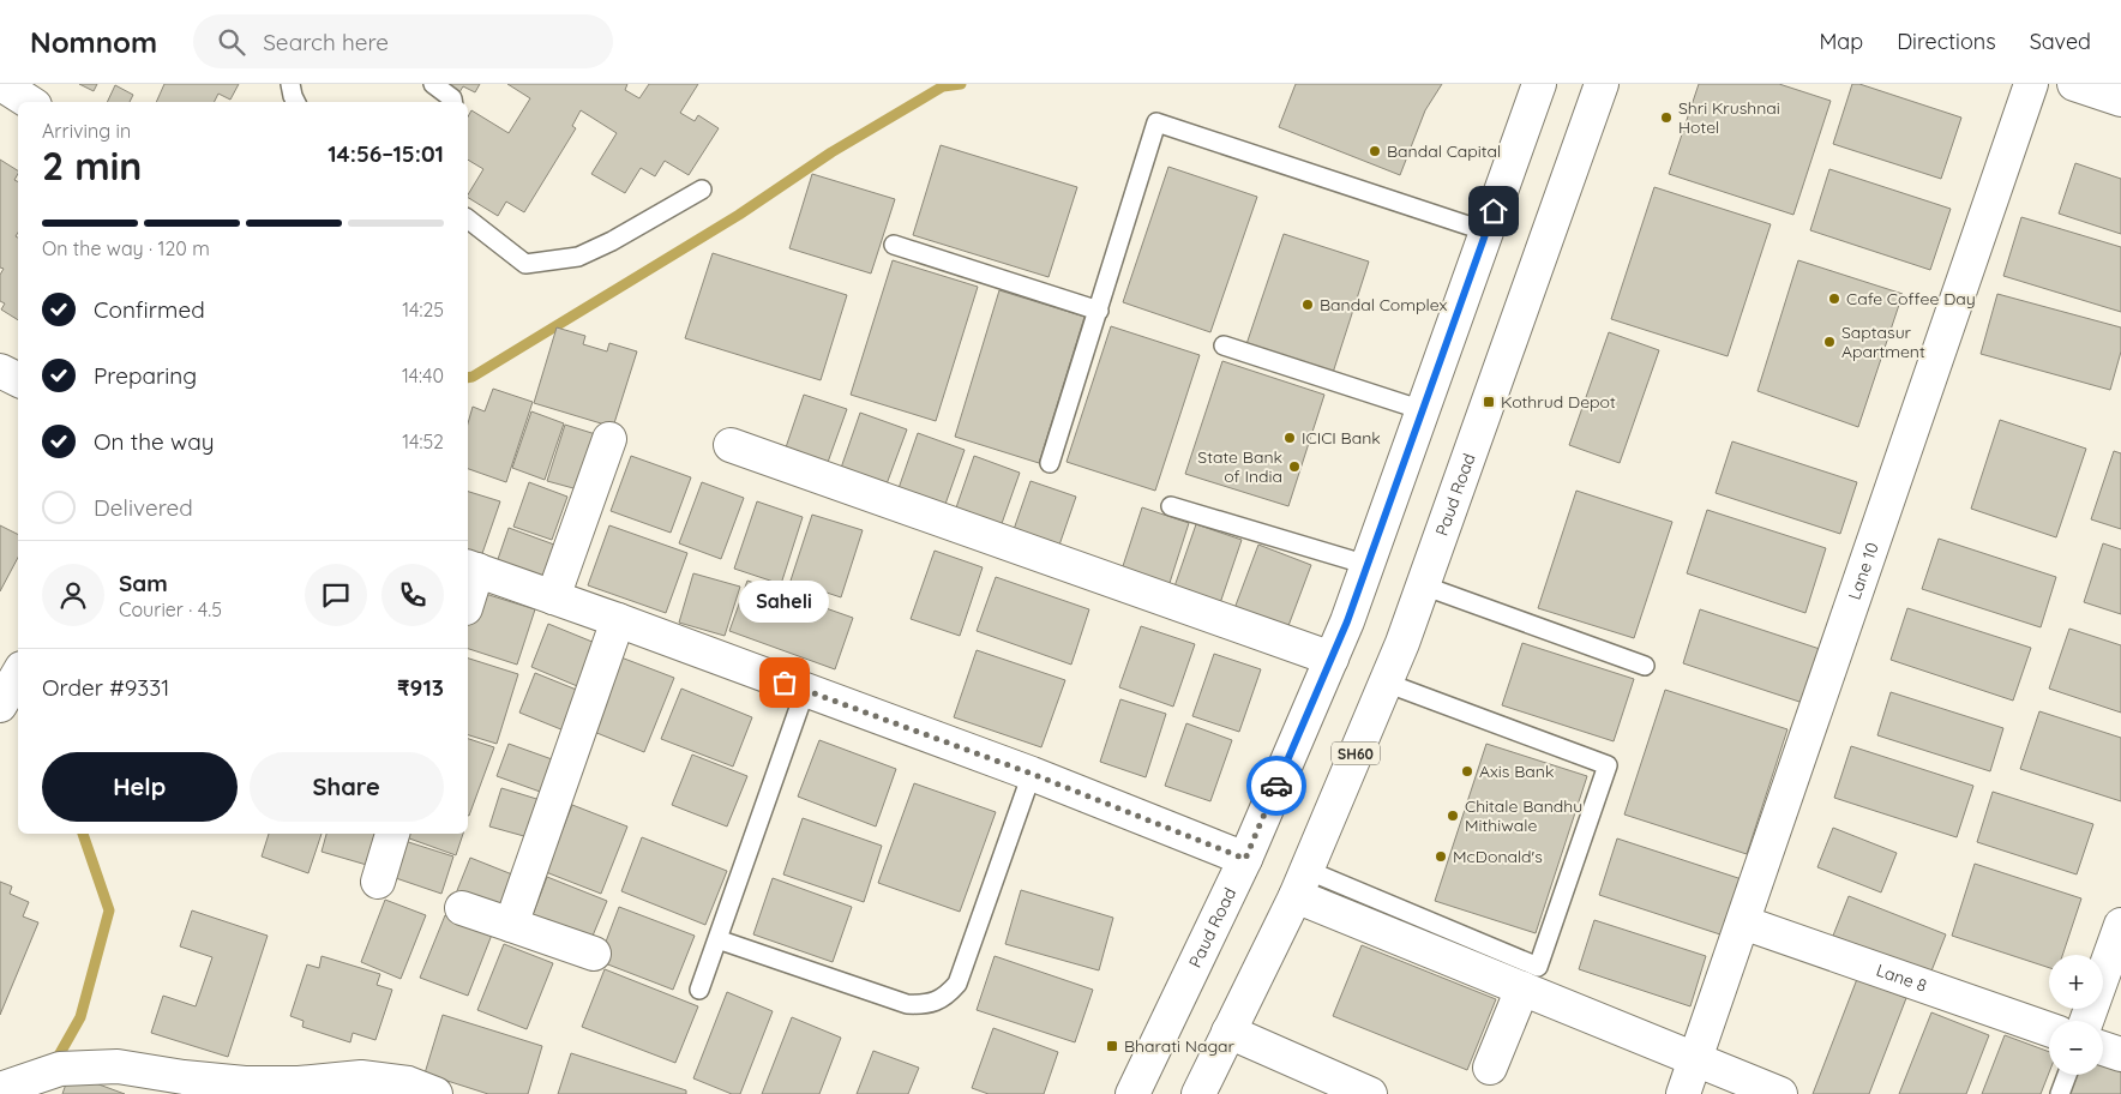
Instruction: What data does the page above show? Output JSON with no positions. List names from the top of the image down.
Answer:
{
  "streets": {
    "street": [
      "Paud Road",
      "Lane 10",
      "SH60",
      "Lane 8"
    ]
  },
  "crossings": [
    ["Lane 10", "Lane 8"]
  ],
  "places": {
    "other": [
      "Shri Krushnai Hotel",
      "Bandal Capital",
      "Cafe Coffee Day",
      "Bandal Complex",
      "Saptasur Apartment",
      "ICICI Bank",
      "State Bank of India",
      "Saheli",
      "Axis Bank",
      "Chitale Bandhu Mithiwale",
      "McDonald's"
    ],
    "transit": ["Kothrud Depot", "Bharati Nagar"]
  },
  "page": {
    "header": "Nomnom",
    "search": "Search here",
    "nav": ["Map", "Directions", "Saved"],
    "heading": ["2 min", "Arriving in", "14:56–15:01"],
    "panel": [
      "Sam",
      "Courier · 4.5",
      "Order #9331",
      "₹913"
    ],
    "bar": "On the way · 120 m",
    "list": [
      ["Confirmed", "14:25"],
      ["Preparing", "14:40"],
      ["On the way", "14:52"],
      "Delivered"
    ],
    "bubble": "Saheli",
    "buttons": ["Help", "Share"],
    "map_buttons": ["+", "−"]
  }
}
